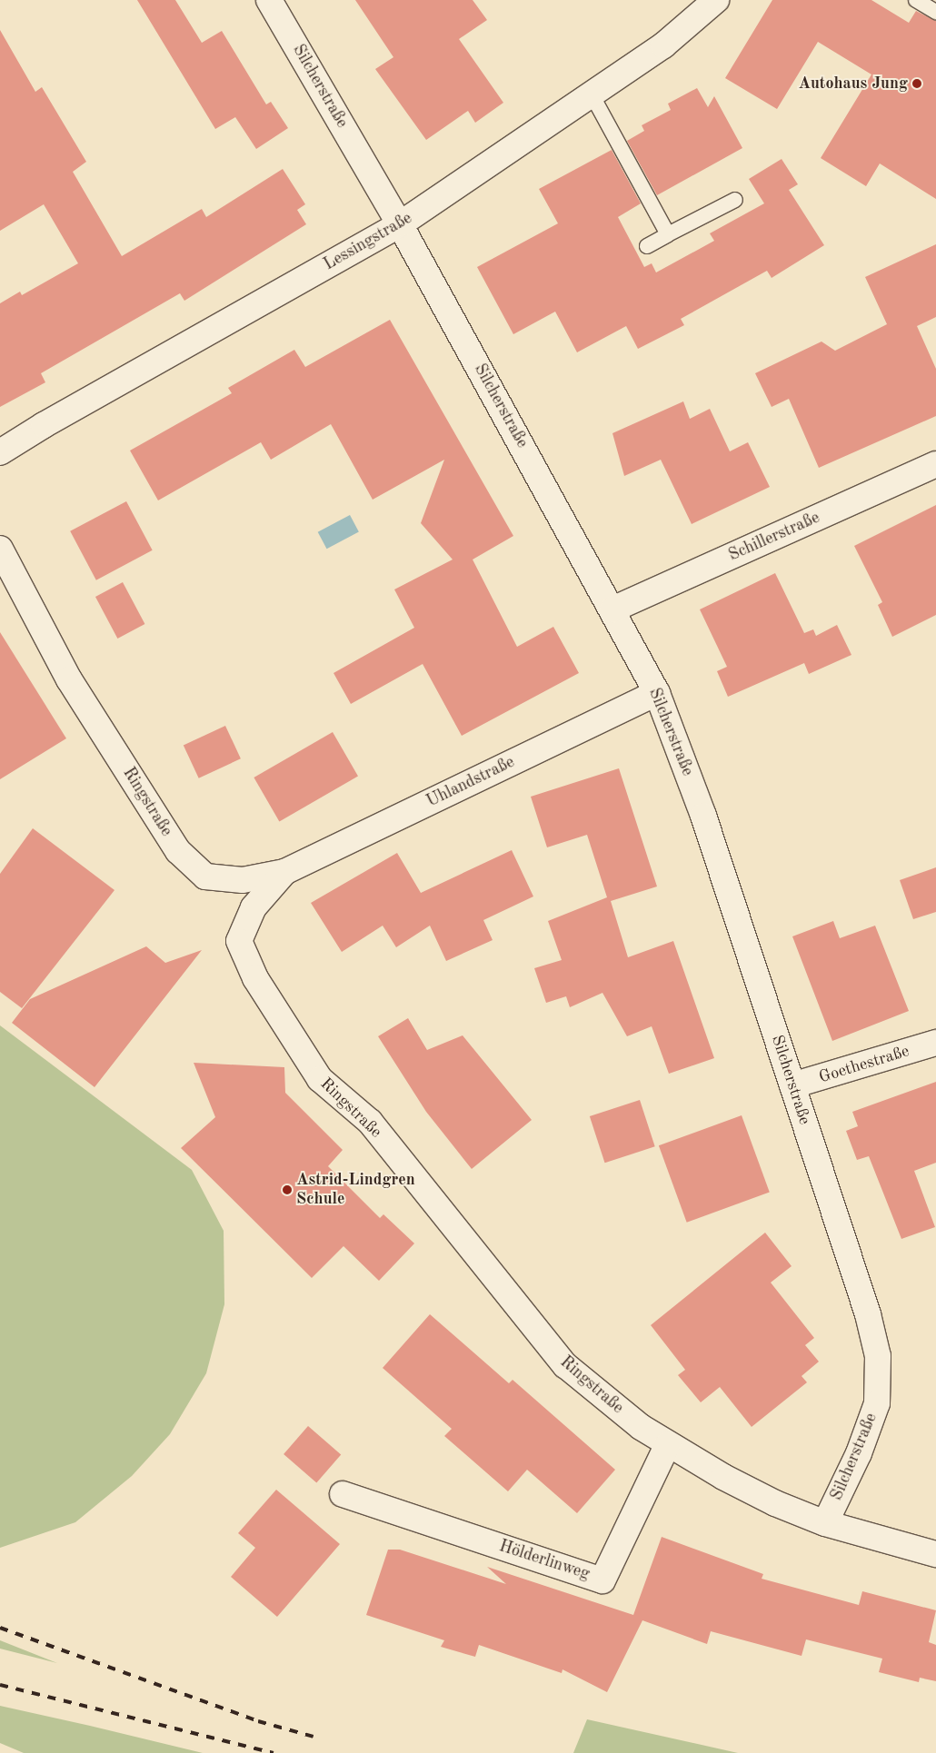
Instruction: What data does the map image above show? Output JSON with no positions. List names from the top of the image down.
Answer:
{
  "streets": {
    "street": [
      "Silcherstraße",
      "Lessingstraße",
      "Schillerstraße",
      "Uhlandstraße",
      "Ringstraße",
      "Goethestraße",
      "Hölderlinweg"
    ]
  },
  "crossings": [
    ["Silcherstraße", "Lessingstraße"],
    ["Silcherstraße", "Schillerstraße"],
    ["Silcherstraße", "Uhlandstraße"],
    ["Silcherstraße", "Ringstraße"],
    ["Silcherstraße", "Goethestraße"],
    ["Uhlandstraße", "Ringstraße"],
    ["Ringstraße", "Hölderlinweg"]
  ],
  "places": ["Autohaus Jung", "Astrid-Lindgren Schule"]
}
